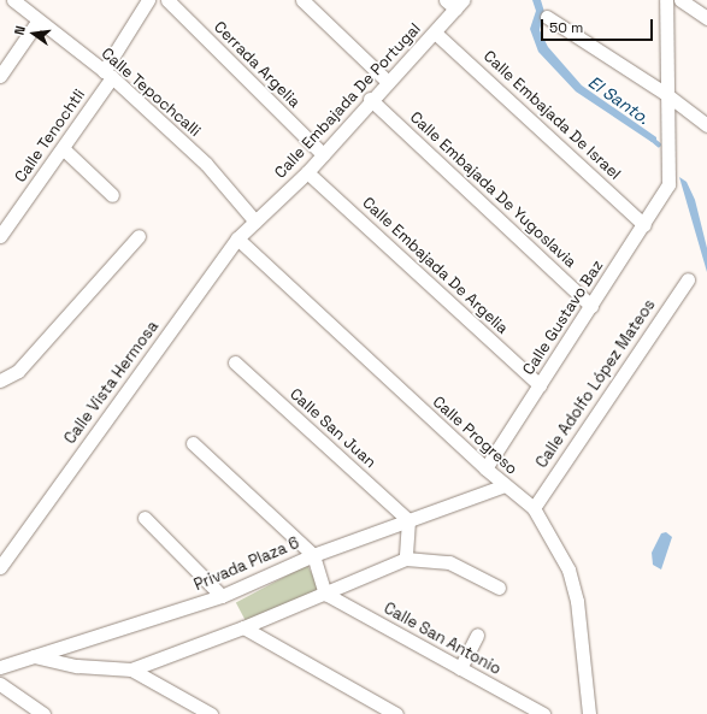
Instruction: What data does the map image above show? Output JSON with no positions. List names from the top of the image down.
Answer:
{
  "streets": {
    "street": [
      "Cerrada Argelia",
      "Calle Tepochcalli",
      "Calle Embajada De Portugal",
      "Calle Embajada De Israel",
      "Calle Tenochtli",
      "Calle Embajada De Yugoslavia",
      "Calle Embajada De Argelia",
      "Calle Gustavo Baz",
      "Calle Vista Hermosa",
      "Calle Adolfo López Mateos",
      "Calle San Juan",
      "Calle Progreso",
      "Privada Plaza 6",
      "Calle San Antonio"
    ]
  },
  "crossings": [
    ["Cerrada Argelia", "Calle Embajada De Portugal"],
    ["Calle Tepochcalli", "Calle Embajada De Portugal"],
    ["Calle Tepochcalli", "Calle Tenochtli"],
    ["Calle Tepochcalli", "Calle Vista Hermosa"],
    ["Calle Embajada De Portugal", "Calle Embajada De Israel"],
    ["Calle Embajada De Portugal", "Calle Embajada De Yugoslavia"],
    ["Calle Embajada De Portugal", "Calle Embajada De Argelia"],
    ["Calle Embajada De Portugal", "Calle Vista Hermosa"],
    ["Calle Embajada De Israel", "Calle Gustavo Baz"],
    ["Calle Embajada De Yugoslavia", "Calle Gustavo Baz"],
    ["Calle Embajada De Argelia", "Calle Gustavo Baz"],
    ["Calle Gustavo Baz", "Calle Progreso"],
    ["Calle Vista Hermosa", "Calle Progreso"],
    ["Calle Adolfo López Mateos", "Calle Progreso"],
    ["Calle San Juan", "Privada Plaza 6"],
    ["Calle Progreso", "Privada Plaza 6"]
  ],
  "water": ["El Santo."],
  "scale_bar": "50 m",
  "north": "left"
}
